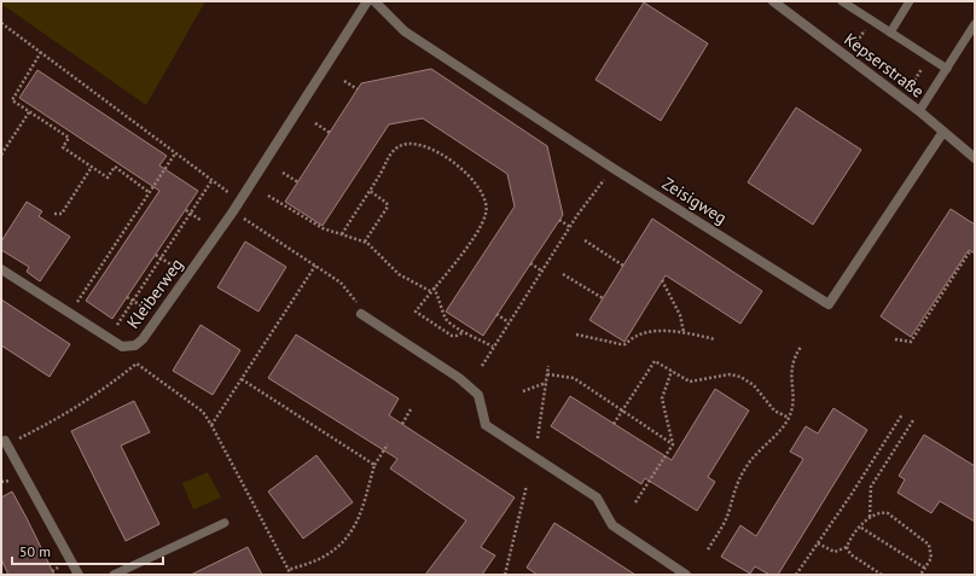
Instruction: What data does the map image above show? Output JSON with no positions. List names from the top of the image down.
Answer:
{
  "streets": {
    "street": ["Kepserstraße", "Zeisigweg", "Kleiberweg"]
  },
  "crossings": [
    ["Kepserstraße", "Zeisigweg"]
  ],
  "scale_bar": "50 m"
}
